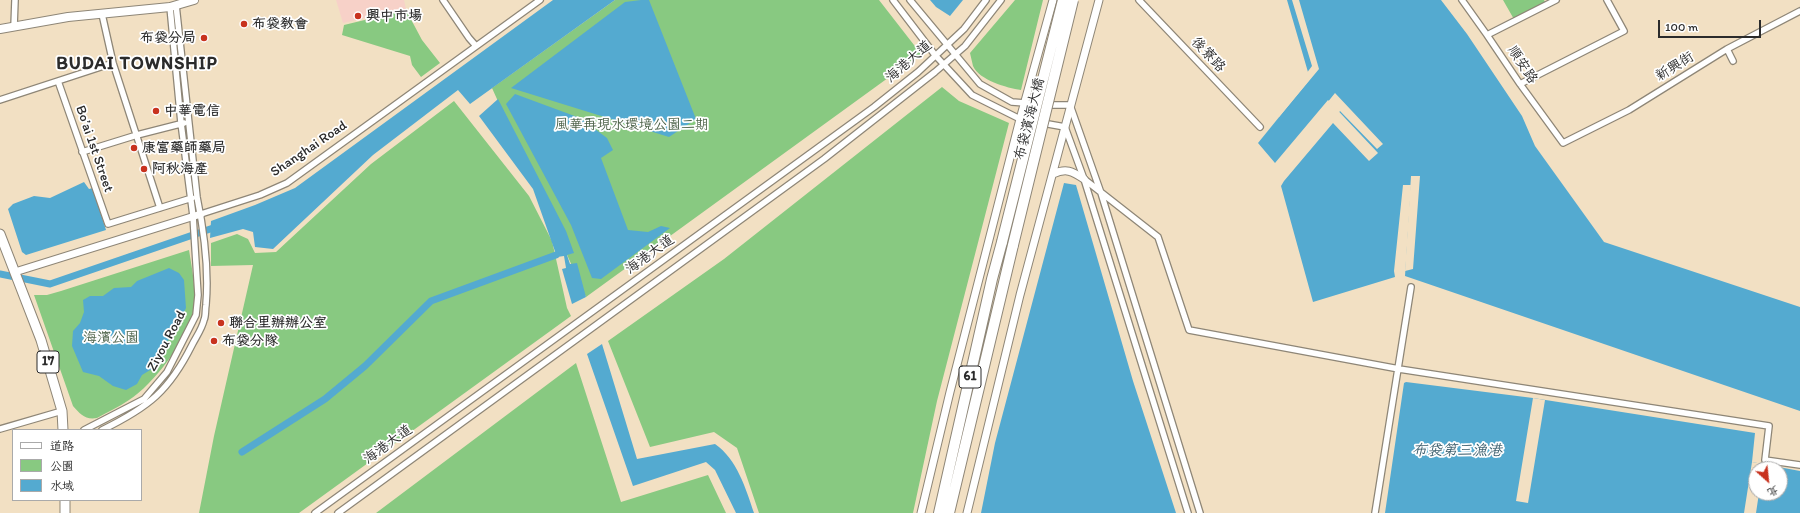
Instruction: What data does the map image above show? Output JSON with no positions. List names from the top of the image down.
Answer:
{
  "streets": {
    "highway": ["布袋濱海大橋", "61"],
    "main road": ["17"],
    "street": [
      "後寮路",
      "海港大道",
      "順安路",
      "新興街",
      "Bo’ai 1st Street",
      "Shanghai Road",
      "Ziyou Road"
    ]
  },
  "crossings": [
    ["順安路", "新興街"],
    ["Shanghai Road", "Ziyou Road"],
    ["Shanghai Road", "17"]
  ],
  "districts": ["BUDAI TOWNSHIP"],
  "water": ["布袋第三漁港"],
  "parks": ["風華再現水環境公園二期", "海濱公園"],
  "places": [
    "興中市場",
    "布袋教會",
    "布袋分局",
    "中華電信",
    "康富藥師藥局",
    "阿秋海產",
    "聯合里辦辦公室",
    "布袋分隊"
  ],
  "legend": ["道路", "公園", "水域"],
  "scale_bar": "100 m",
  "north": "bottom right"
}
